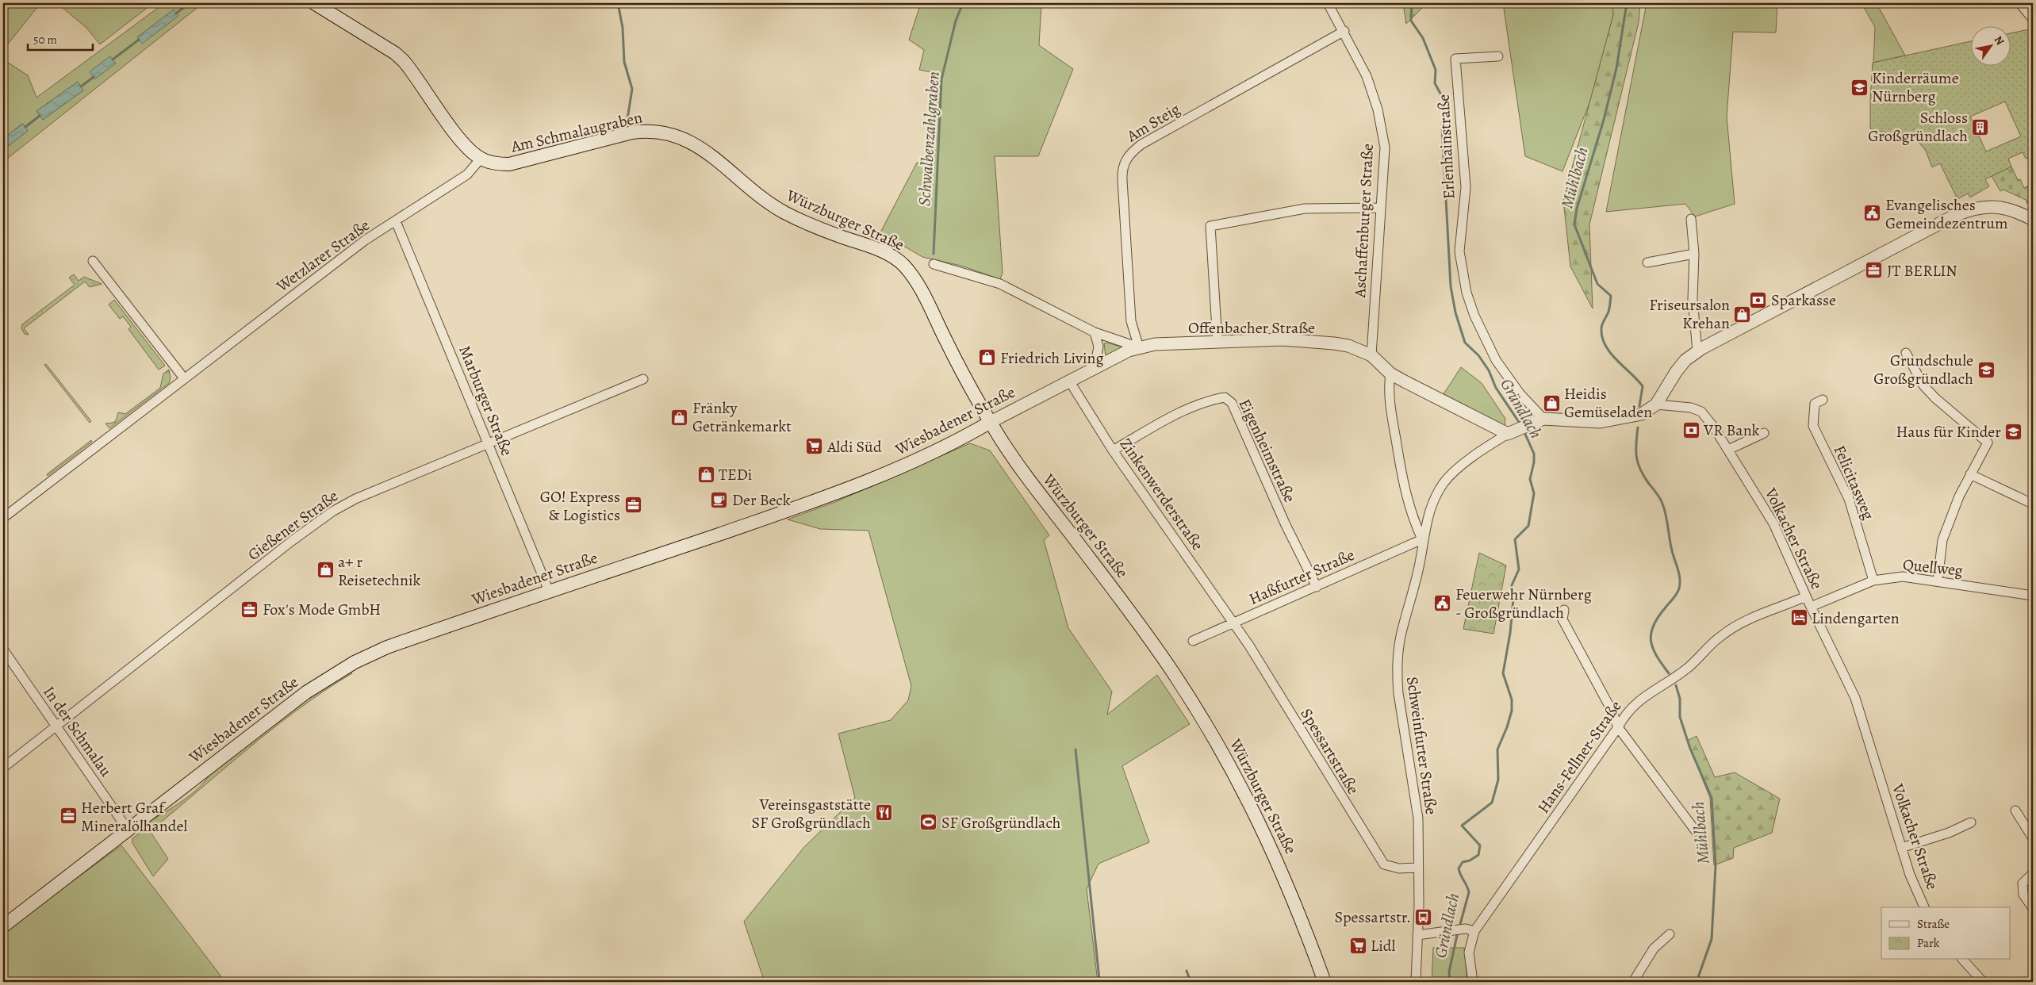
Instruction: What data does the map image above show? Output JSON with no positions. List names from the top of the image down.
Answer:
{
  "streets": {
    "main road": ["Am Schmalaugraben", "Würzburger Straße", "Wiesbadener Straße"],
    "street": [
      "Am Steig",
      "Erlenhainstraße",
      "Aschaffenburger Straße",
      "Wetzlarer Straße",
      "Offenbacher Straße",
      "Marburger Straße",
      "Eigenheimstraße",
      "Felicitasweg",
      "Zinkenwerderstraße",
      "Gießener Straße",
      "Volkacher Straße",
      "Quellweg",
      "Haßfurter Straße",
      "In der Schmalau",
      "Schweinfurter Straße",
      "Spessartstraße",
      "Hans-Fellner-Straße"
    ]
  },
  "crossings": [
    ["Am Steig", "Aschaffenburger Straße"],
    ["Am Steig", "Offenbacher Straße"],
    ["Am Steig", "Wiesbadener Straße"],
    ["Am Schmalaugraben", "Würzburger Straße"],
    ["Am Schmalaugraben", "Wetzlarer Straße"],
    ["Würzburger Straße", "Wiesbadener Straße"],
    ["Aschaffenburger Straße", "Offenbacher Straße"],
    ["Wetzlarer Straße", "Marburger Straße"],
    ["Offenbacher Straße", "Wiesbadener Straße"],
    ["Offenbacher Straße", "Schweinfurter Straße"],
    ["Marburger Straße", "Wiesbadener Straße"],
    ["Marburger Straße", "Gießener Straße"],
    ["Wiesbadener Straße", "Zinkenwerderstraße"],
    ["Wiesbadener Straße", "In der Schmalau"],
    ["Eigenheimstraße", "Zinkenwerderstraße"],
    ["Eigenheimstraße", "Haßfurter Straße"],
    ["Felicitasweg", "Quellweg"],
    ["Zinkenwerderstraße", "Haßfurter Straße"],
    ["Zinkenwerderstraße", "Spessartstraße"],
    ["Gießener Straße", "In der Schmalau"],
    ["Volkacher Straße", "Quellweg"],
    ["Volkacher Straße", "Hans-Fellner-Straße"],
    ["Haßfurter Straße", "Schweinfurter Straße"],
    ["Haßfurter Straße", "Spessartstraße"],
    ["Schweinfurter Straße", "Spessartstraße"]
  ],
  "water": ["Schwalbenzahlgraben", "Mühlbach", "Gründlach"],
  "places": {
    "school or university": ["Kinderräume Nürnberg", "Grundschule Großgründlach", "Haus für Kinder"],
    "building": ["Schloss Großgründlach"],
    "public building": ["Evangelisches Gemeindezentrum", "Feuerwehr Nürnberg - Großgründlach"],
    "office": [
      "JT BERLIN",
      "GO! Express & Logistics",
      "Fox's Mode GmbH",
      "Herbert Graf Mineralölhandel"
    ],
    "bank": ["Sparkasse", "VR Bank"],
    "shop": [
      "Friseursalon Krehan",
      "Friedrich Living",
      "Heidis Gemüseladen",
      "Fränky Getränkemarkt",
      "TEDi",
      "a+ r Reisetechnik"
    ],
    "supermarket": ["Aldi Süd", "Lidl"],
    "cafe": ["Der Beck"],
    "hotel": ["Lindengarten"],
    "restaurant": ["Vereinsgaststätte SF Großgründlach"],
    "sports": ["SF Großgründlach"],
    "bus stop": ["Spessartstr."]
  },
  "legend": ["Straße", "Park"],
  "scale_bar": "50 m",
  "north": "top right"
}
